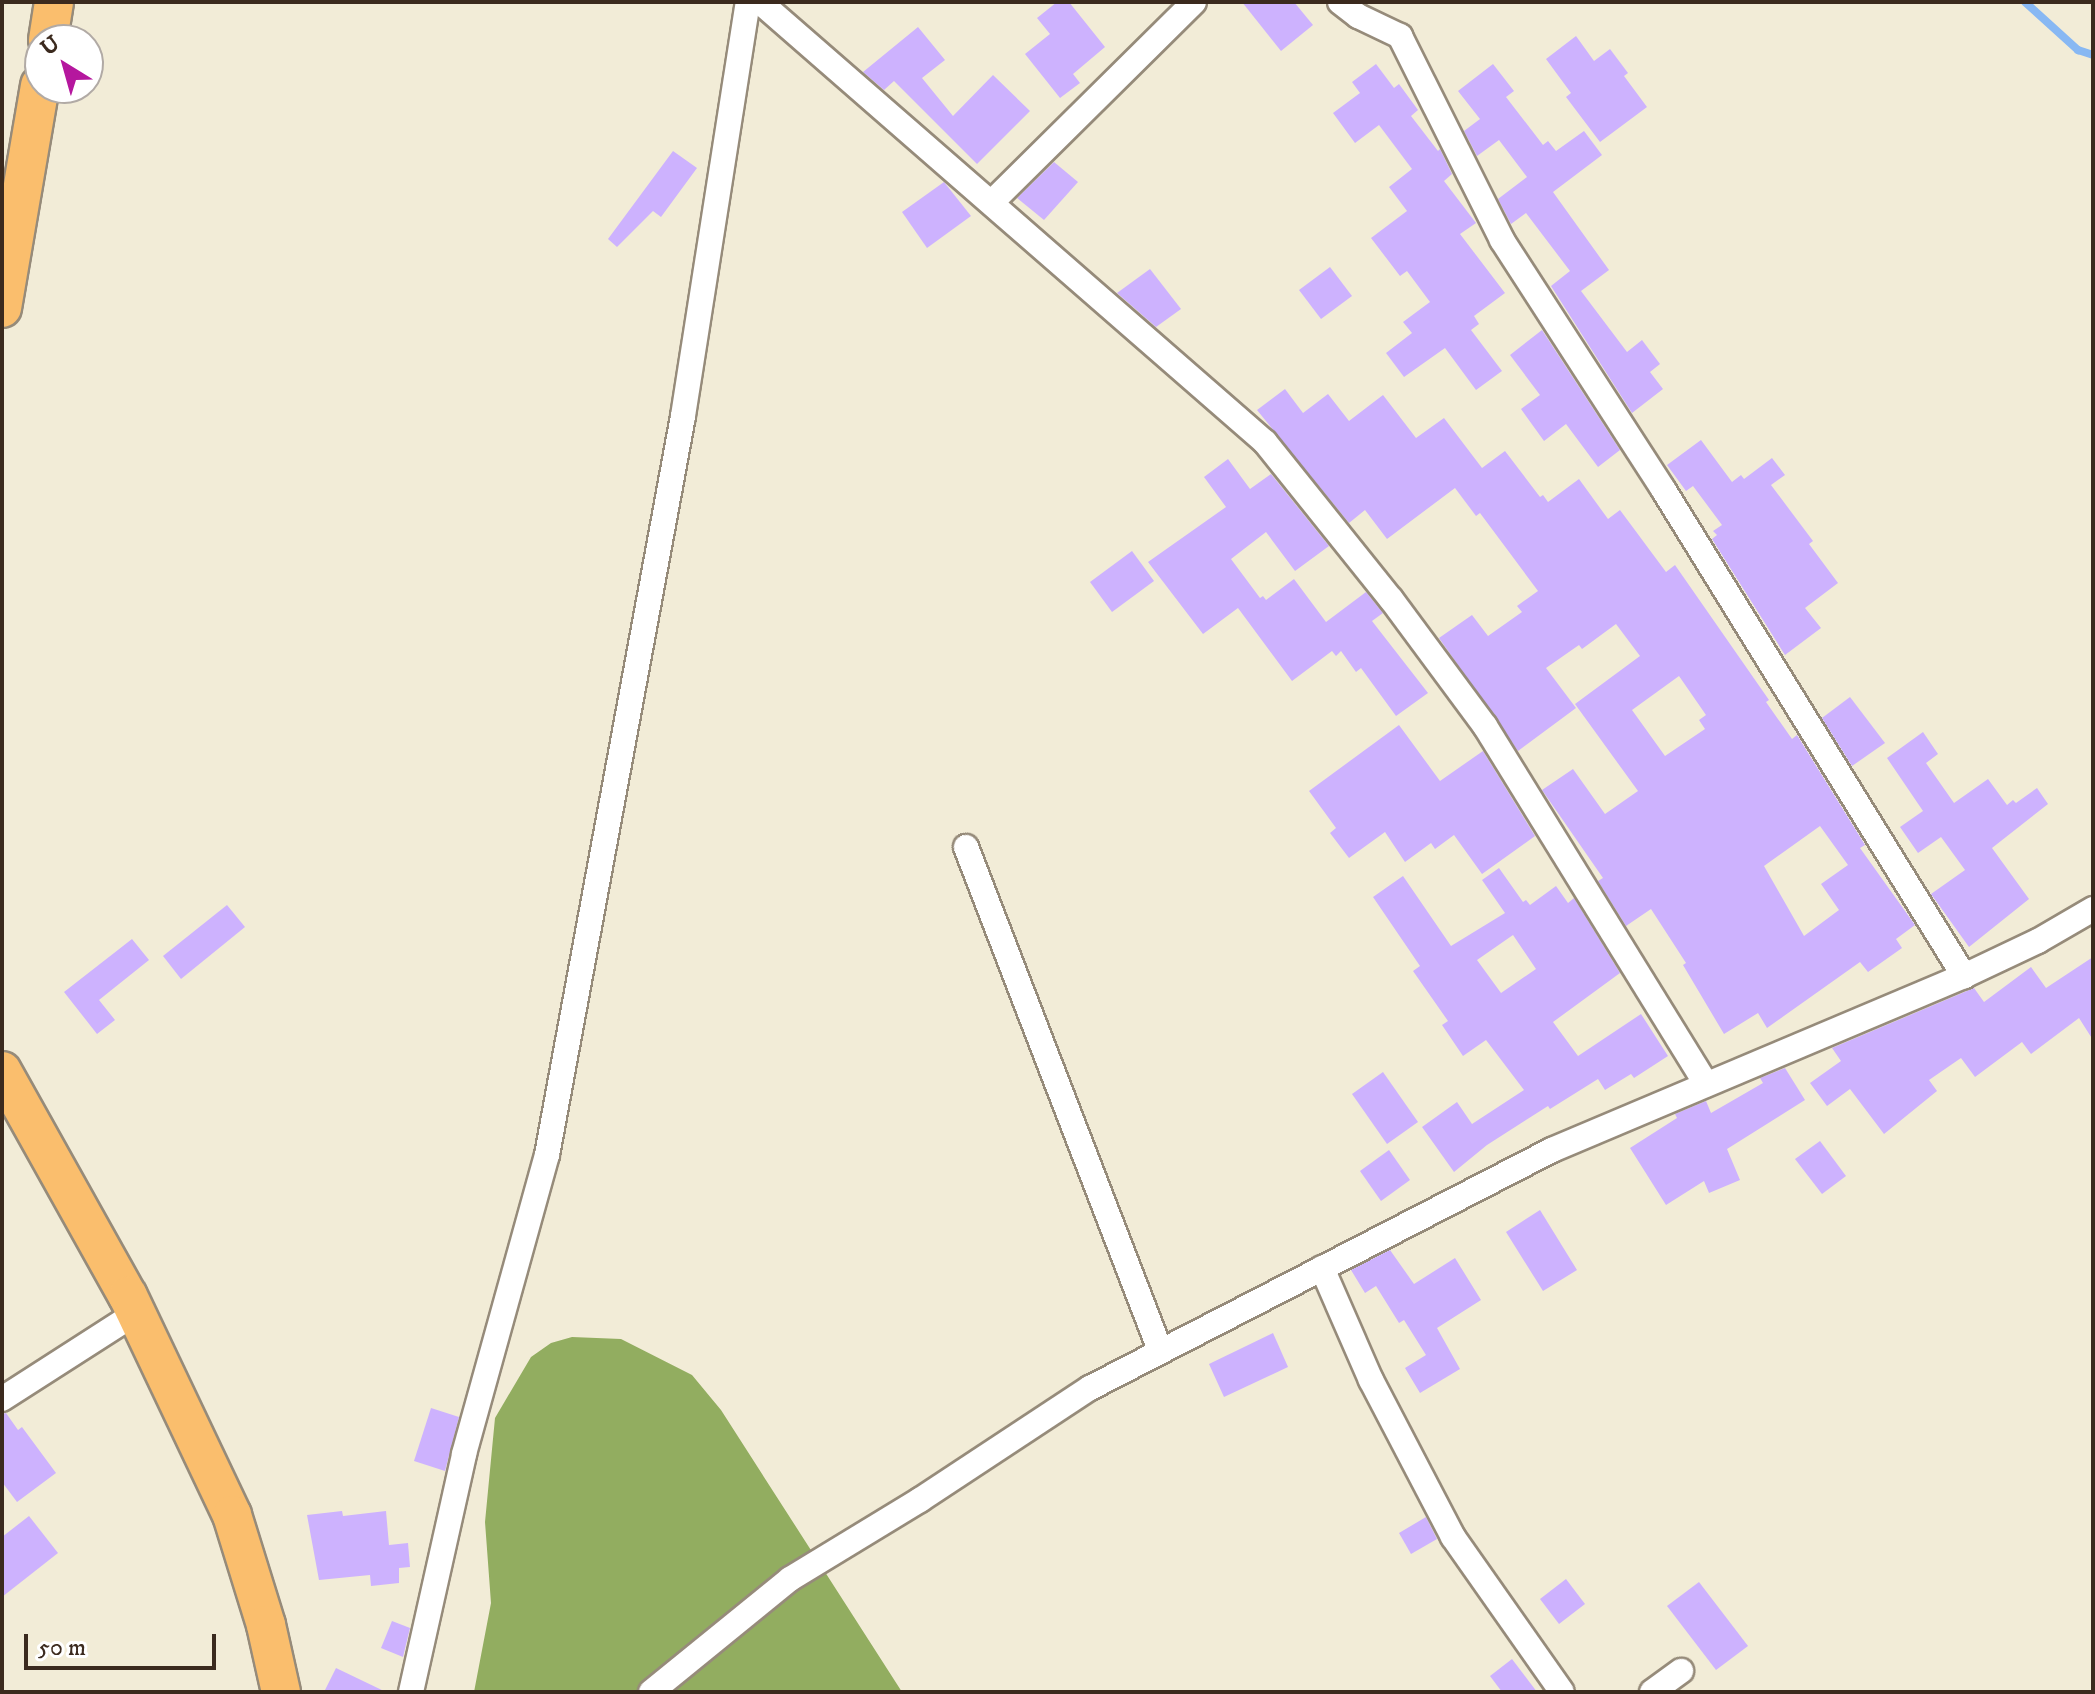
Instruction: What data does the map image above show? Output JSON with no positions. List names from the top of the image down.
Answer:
{
  "scale_bar": "50 m",
  "north": "top left"
}
